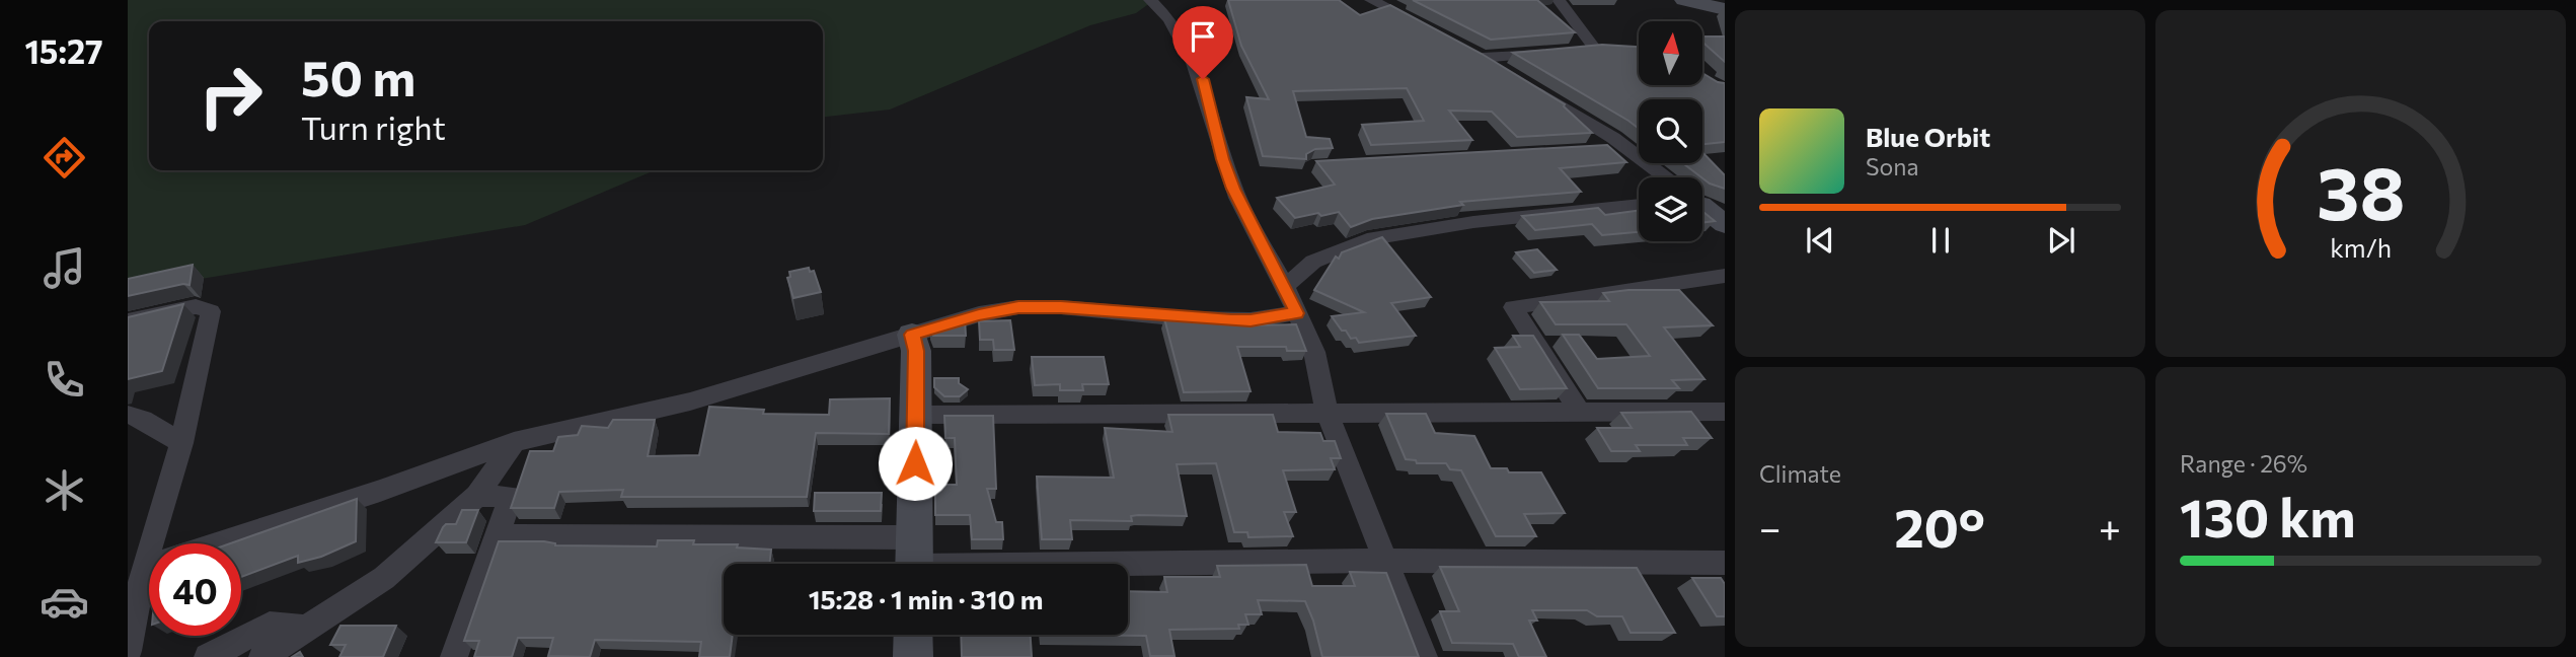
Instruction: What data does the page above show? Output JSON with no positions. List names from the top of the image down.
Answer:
{
  "north": "top",
  "page": {
    "tabs": "15:27",
    "turn": ["50 m", "Turn right"],
    "song": ["Blue Orbit", "Sona"],
    "tile": [
      "Climate",
      ["Range · 26%", "130 km"]
    ],
    "heat": ["−", "20°", "+"],
    "limit": "40",
    "trip": "15:28 · 1 min · 310 m",
    "gauge": ["38", "km/h"]
  }
}
